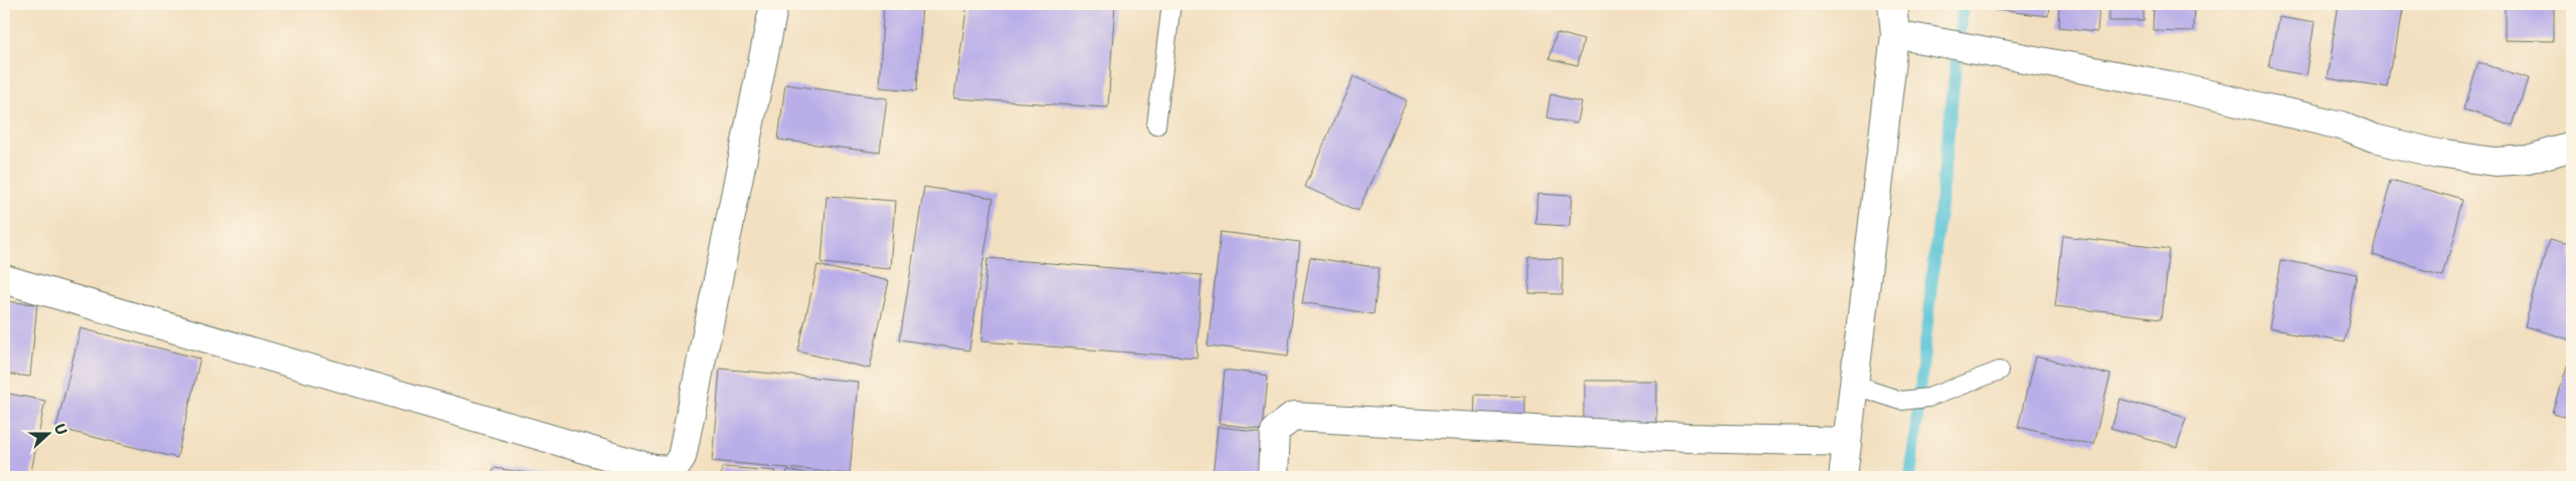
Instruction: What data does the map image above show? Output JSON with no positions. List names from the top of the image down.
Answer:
{
  "north": "right"
}
